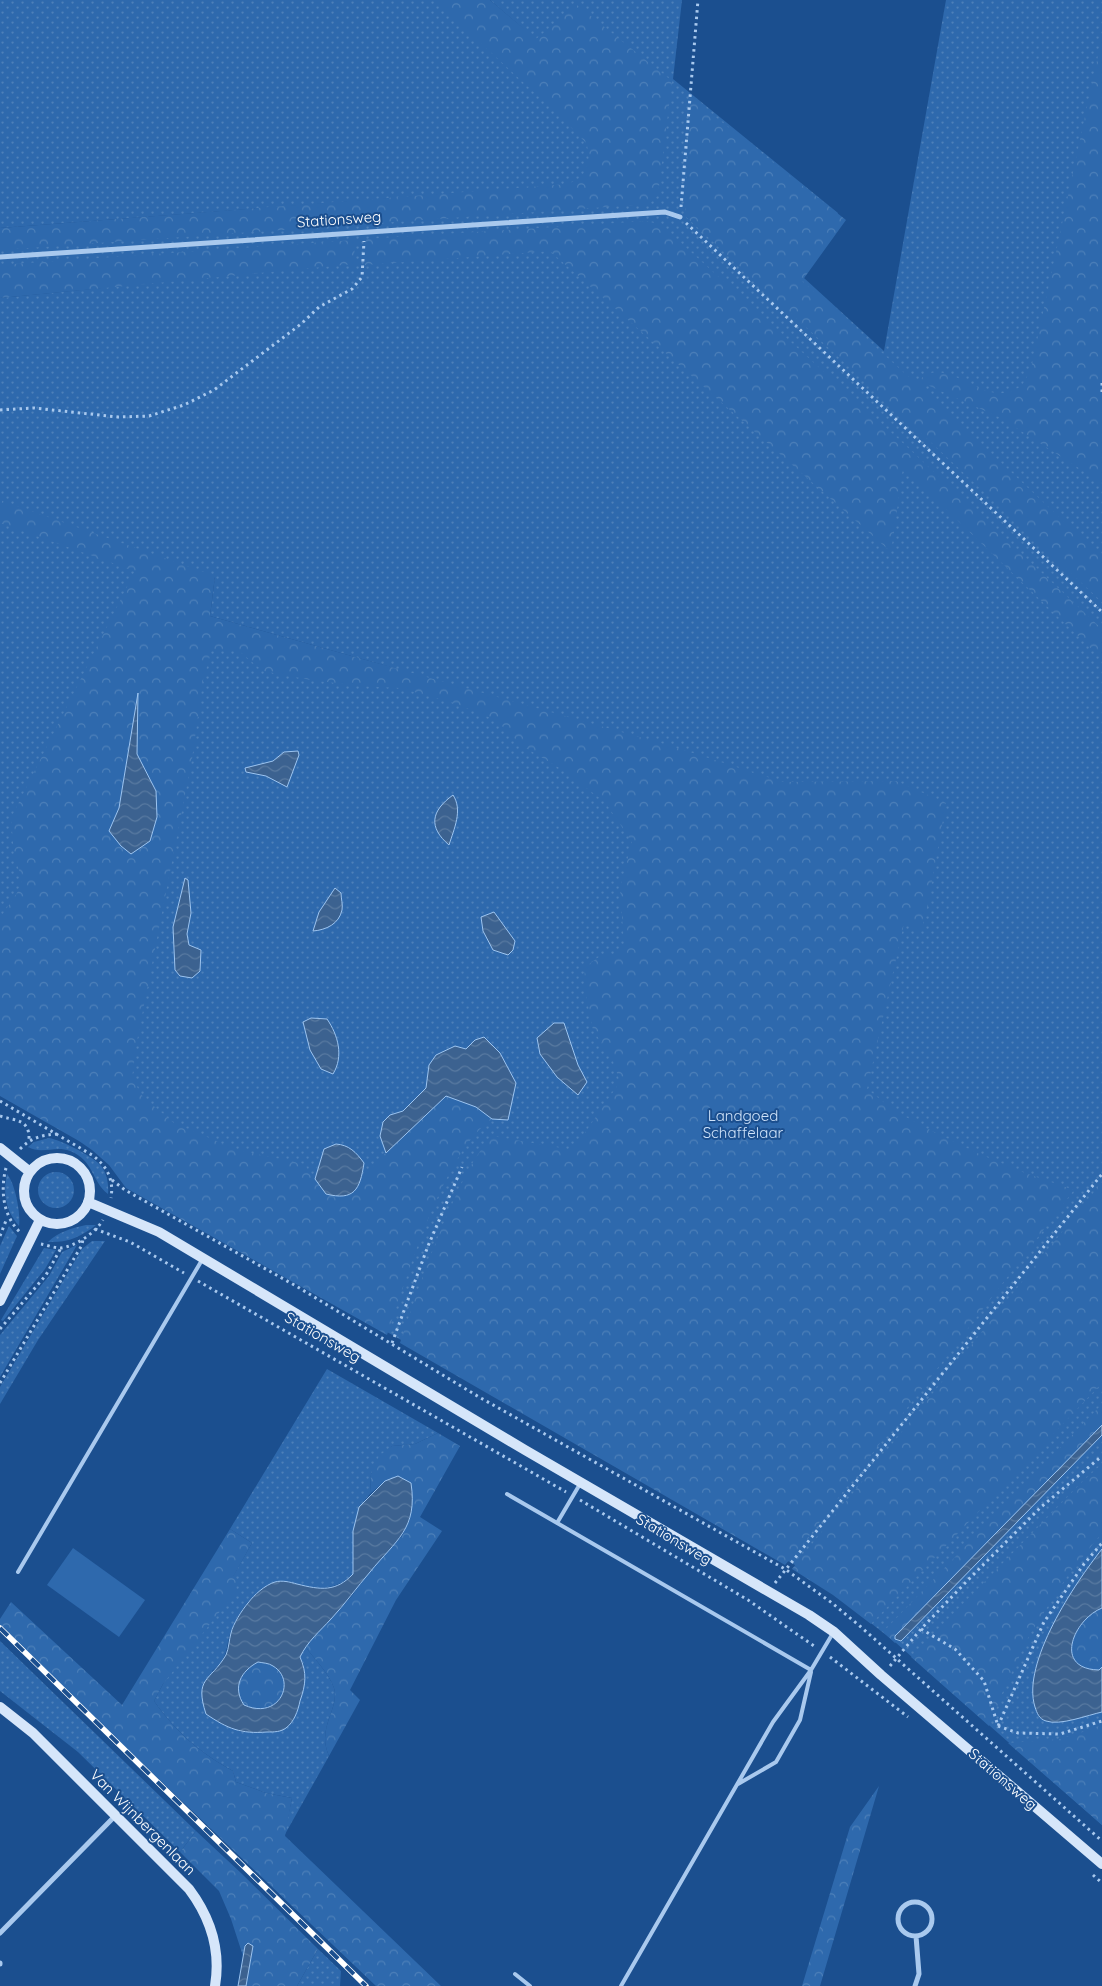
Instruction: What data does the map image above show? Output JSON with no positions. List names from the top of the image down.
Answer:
{
  "streets": {
    "main road": ["Stationsweg", "Van Wijnbergenlaan"]
  },
  "parks": ["Landgoed Schaffelaar"]
}
